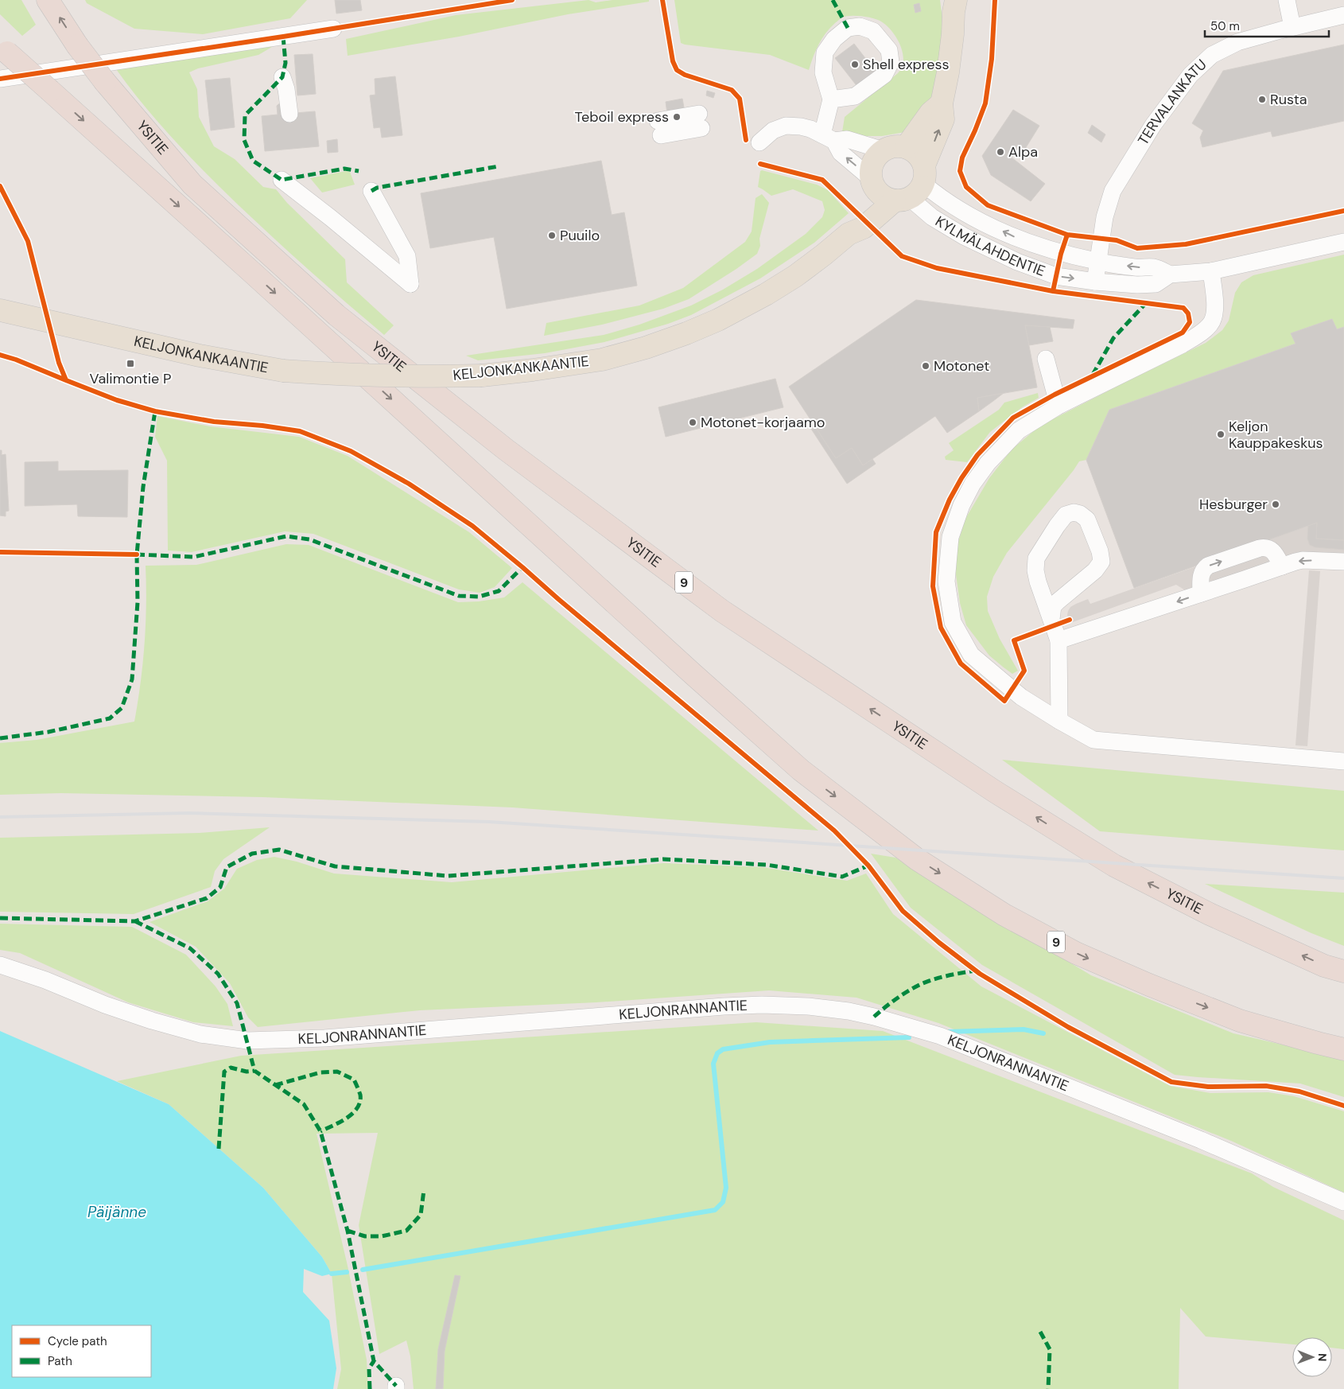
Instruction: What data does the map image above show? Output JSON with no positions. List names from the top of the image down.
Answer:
{
  "streets": {
    "highway": ["YSITIE", "9"],
    "main road": ["KELJONKANKAANTIE"],
    "street": ["TERVALANKATU", "KYLMÄLAHDENTIE", "KELJONRANNANTIE"]
  },
  "crossings": [
    ["TERVALANKATU", "KYLMÄLAHDENTIE"],
    ["KYLMÄLAHDENTIE", "KELJONKANKAANTIE"]
  ],
  "water": ["Päijänne"],
  "places": {
    "other": [
      "Shell express",
      "Rusta",
      "Teboil express",
      "Alpa",
      "Puuilo",
      "Motonet",
      "Motonet-korjaamo",
      "Keljon Kauppakeskus",
      "Hesburger"
    ],
    "transit": ["Valimontie P"]
  },
  "legend": ["Cycle path", "Path"],
  "scale_bar": "50 m",
  "north": "right"
}
